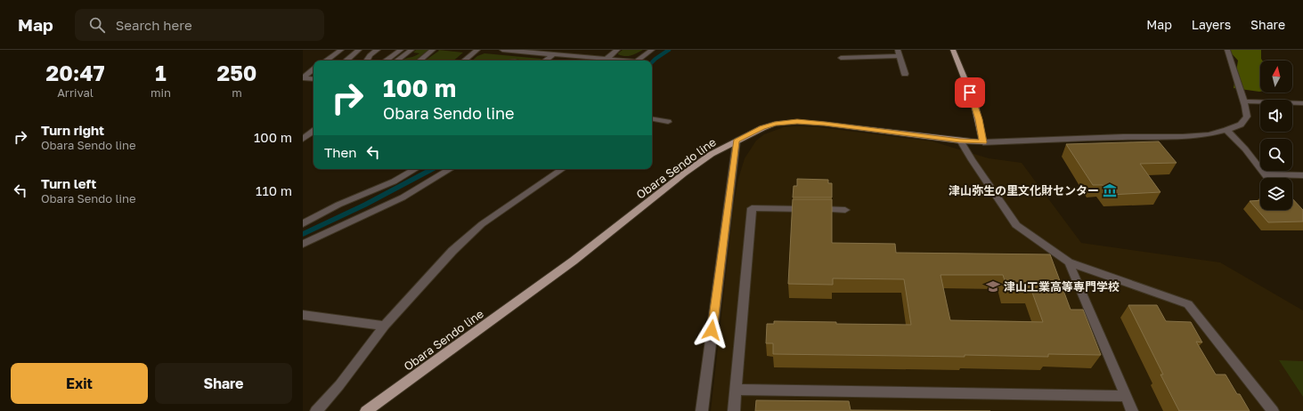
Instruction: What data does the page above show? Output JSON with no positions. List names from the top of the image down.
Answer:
{
  "streets": {
    "main road": ["Obara Sendo line"]
  },
  "places": {
    "museum": ["津山弥生の里文化財センター"],
    "school or university": ["津山工業高等専門学校"]
  },
  "north": "top",
  "page": {
    "header": "Map",
    "search": "Search here",
    "nav": ["Map", "Layers", "Share"],
    "eta": [
      "20:47",
      "Arrival",
      "1",
      "min",
      "250",
      "m"
    ],
    "turn": ["100 m", "Obara Sendo line"],
    "list": [
      {
        "name": "Turn right",
        "note": "Obara Sendo line",
        "value": "100 m"
      },
      {
        "name": "Turn left",
        "note": "Obara Sendo line",
        "value": "110 m"
      }
    ],
    "then": "Then",
    "buttons": ["Exit", "Share"]
  }
}
